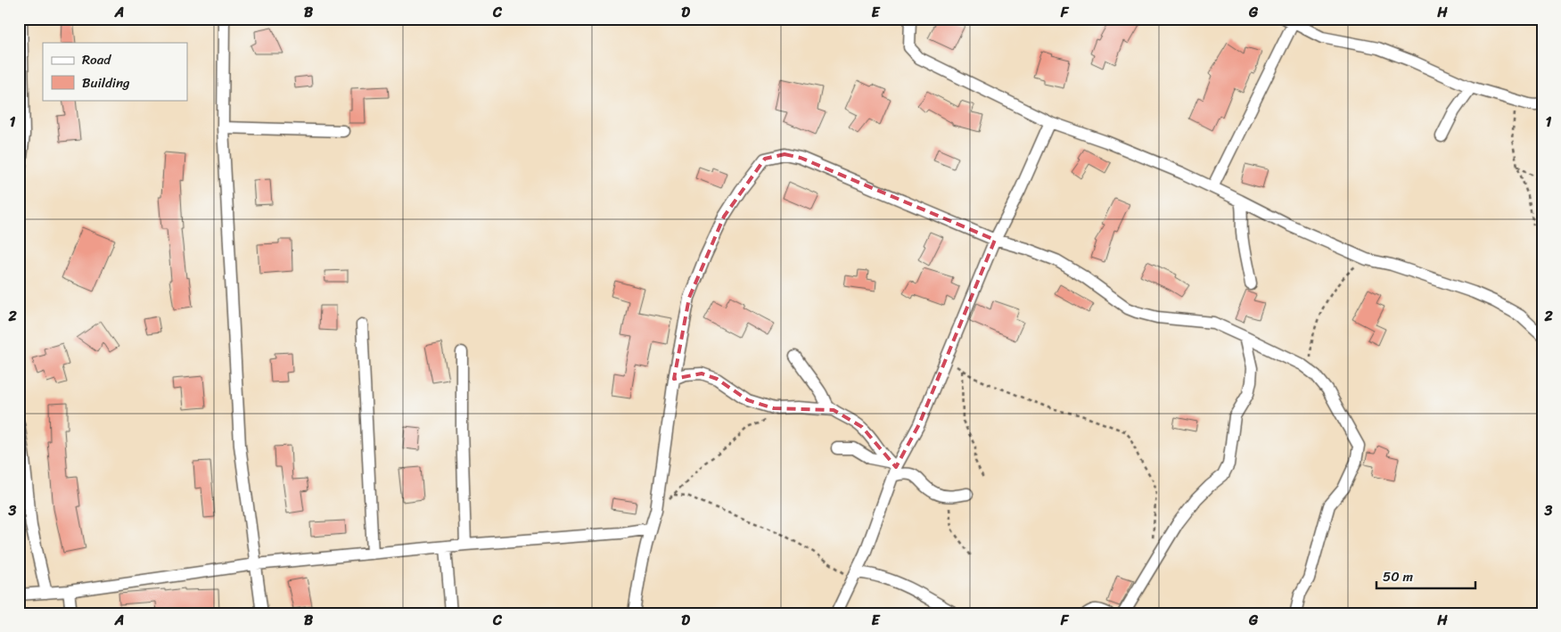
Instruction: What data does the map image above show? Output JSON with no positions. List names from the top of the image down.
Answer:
{
  "legend": ["Road", "Building"],
  "scale_bar": "50 m",
  "grid": {
    "columns": [
      "A",
      "B",
      "C",
      "D",
      "E",
      "F",
      "G",
      "H"
    ],
    "rows": ["1", "2", "3"]
  }
}
